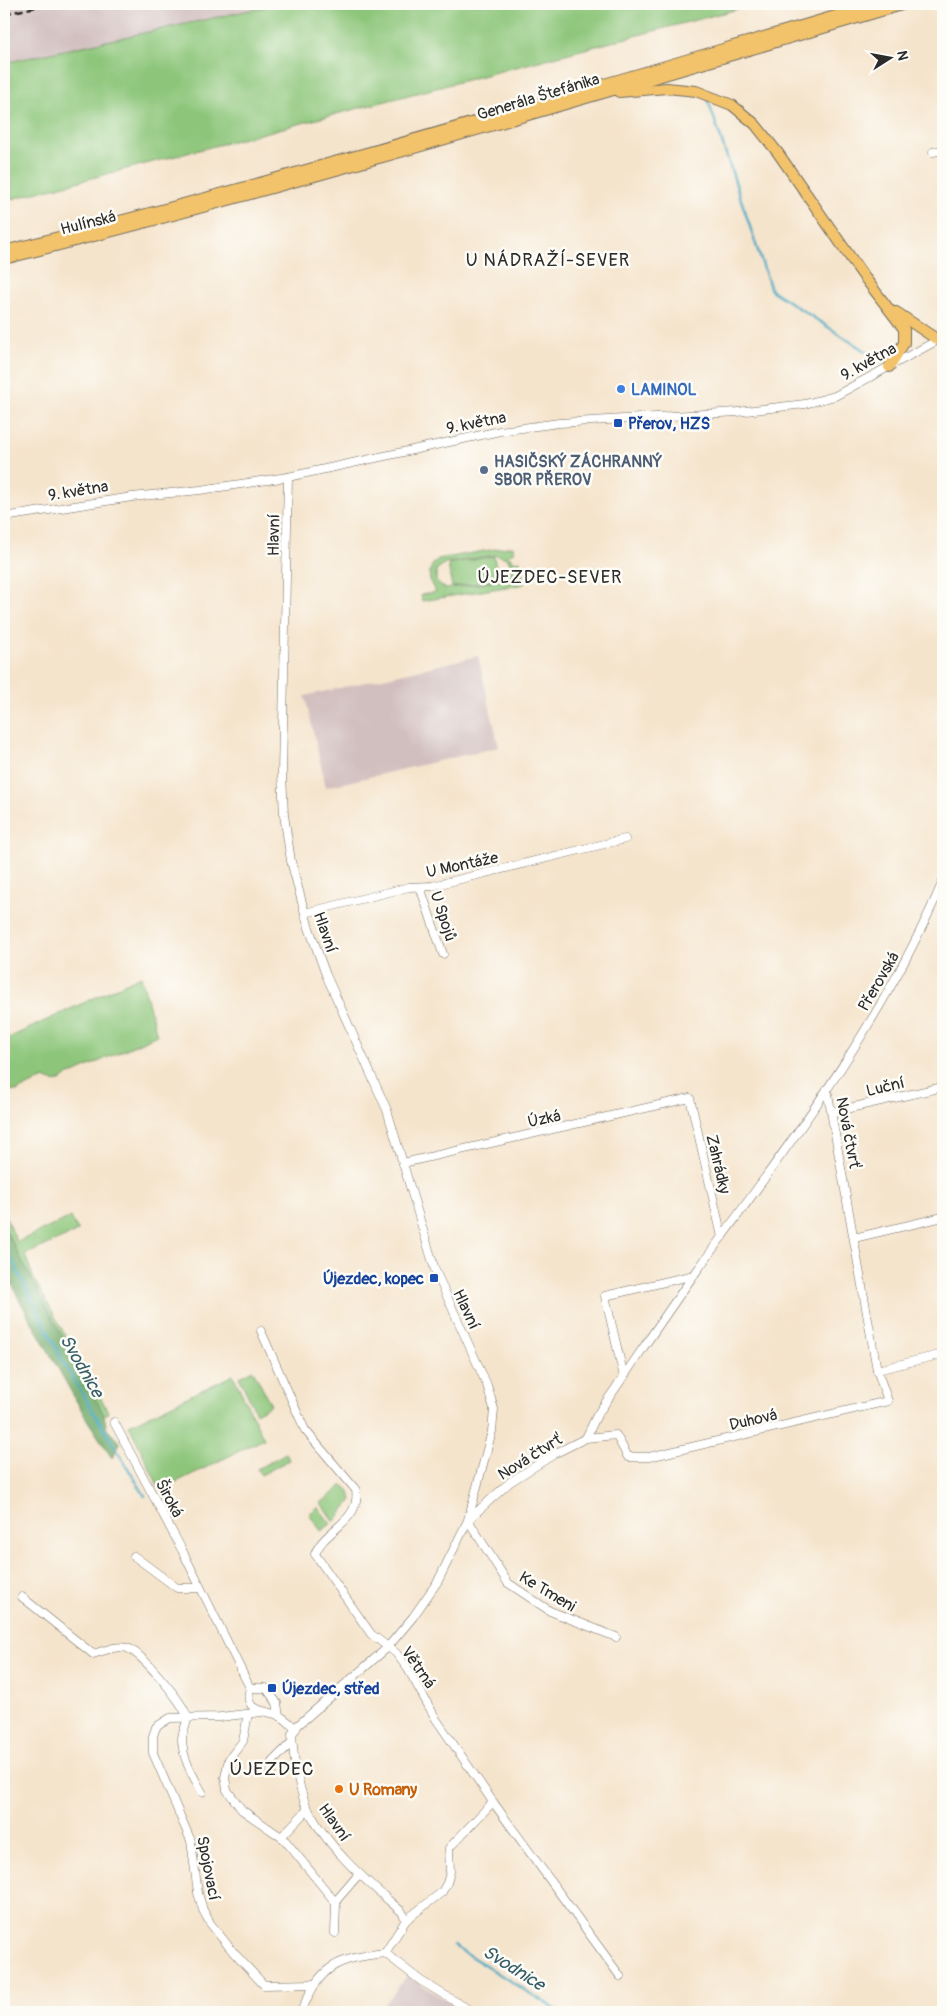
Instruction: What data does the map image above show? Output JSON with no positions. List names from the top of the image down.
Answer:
{
  "streets": {
    "main road": ["Generála Štefánika", "Hulínská"],
    "street": [
      "9. května",
      "Hlavní",
      "U Montáže",
      "U Spojů",
      "Přerovská",
      "Luční",
      "Úzká",
      "Nová čtvrť",
      "Zahrádky",
      "Duhová",
      "Široká",
      "Ke Tmeni",
      "Větrná",
      "Spojovací"
    ]
  },
  "crossings": [
    ["Generála Štefánika", "Hulínská"],
    ["9. května", "Hlavní"],
    ["Hlavní", "U Montáže"],
    ["Hlavní", "Úzká"],
    ["Hlavní", "Nová čtvrť"],
    ["Hlavní", "Ke Tmeni"],
    ["Hlavní", "Větrná"],
    ["U Montáže", "U Spojů"],
    ["Přerovská", "Nová čtvrť"],
    ["Luční", "Nová čtvrť"],
    ["Úzká", "Zahrádky"],
    ["Nová čtvrť", "Zahrádky"],
    ["Nová čtvrť", "Duhová"],
    ["Nová čtvrť", "Ke Tmeni"],
    ["Široká", "Spojovací"]
  ],
  "districts": ["U NÁDRAŽÍ-SEVER", "ÚJEZDEC-SEVER", "ÚJEZDEC"],
  "water": ["Svodnice"],
  "places": {
    "other": ["LAMINOL", "HASIČSKÝ ZÁCHRANNÝ SBOR PŘEROV", "U Romany"],
    "transit": ["Přerov, HZS", "Újezdec, kopec", "Újezdec, střed"]
  },
  "north": "right"
}
